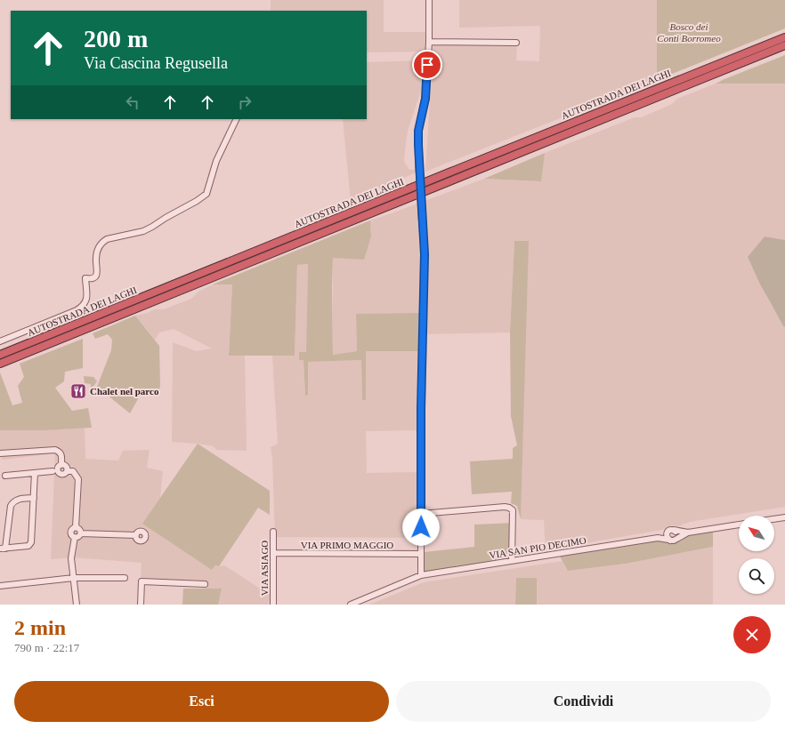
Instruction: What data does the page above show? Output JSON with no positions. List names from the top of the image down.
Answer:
{
  "streets": {
    "highway": ["AUTOSTRADA DEI LAGHI"],
    "street": ["VIA PRIMO MAGGIO", "VIA SAN PIO DECIMO", "VIA ASIAGO"]
  },
  "crossings": [
    ["VIA PRIMO MAGGIO", "VIA ASIAGO"]
  ],
  "parks": ["Bosco dei Conti Borromeo"],
  "places": {
    "restaurant": ["Chalet nel parco"]
  },
  "north": "top left",
  "page": {
    "turn": ["200 m", "Via Cascina Regusella"],
    "heading": ["2 min", "790 m · 22:17"],
    "buttons": ["Esci", "Condividi"]
  }
}
